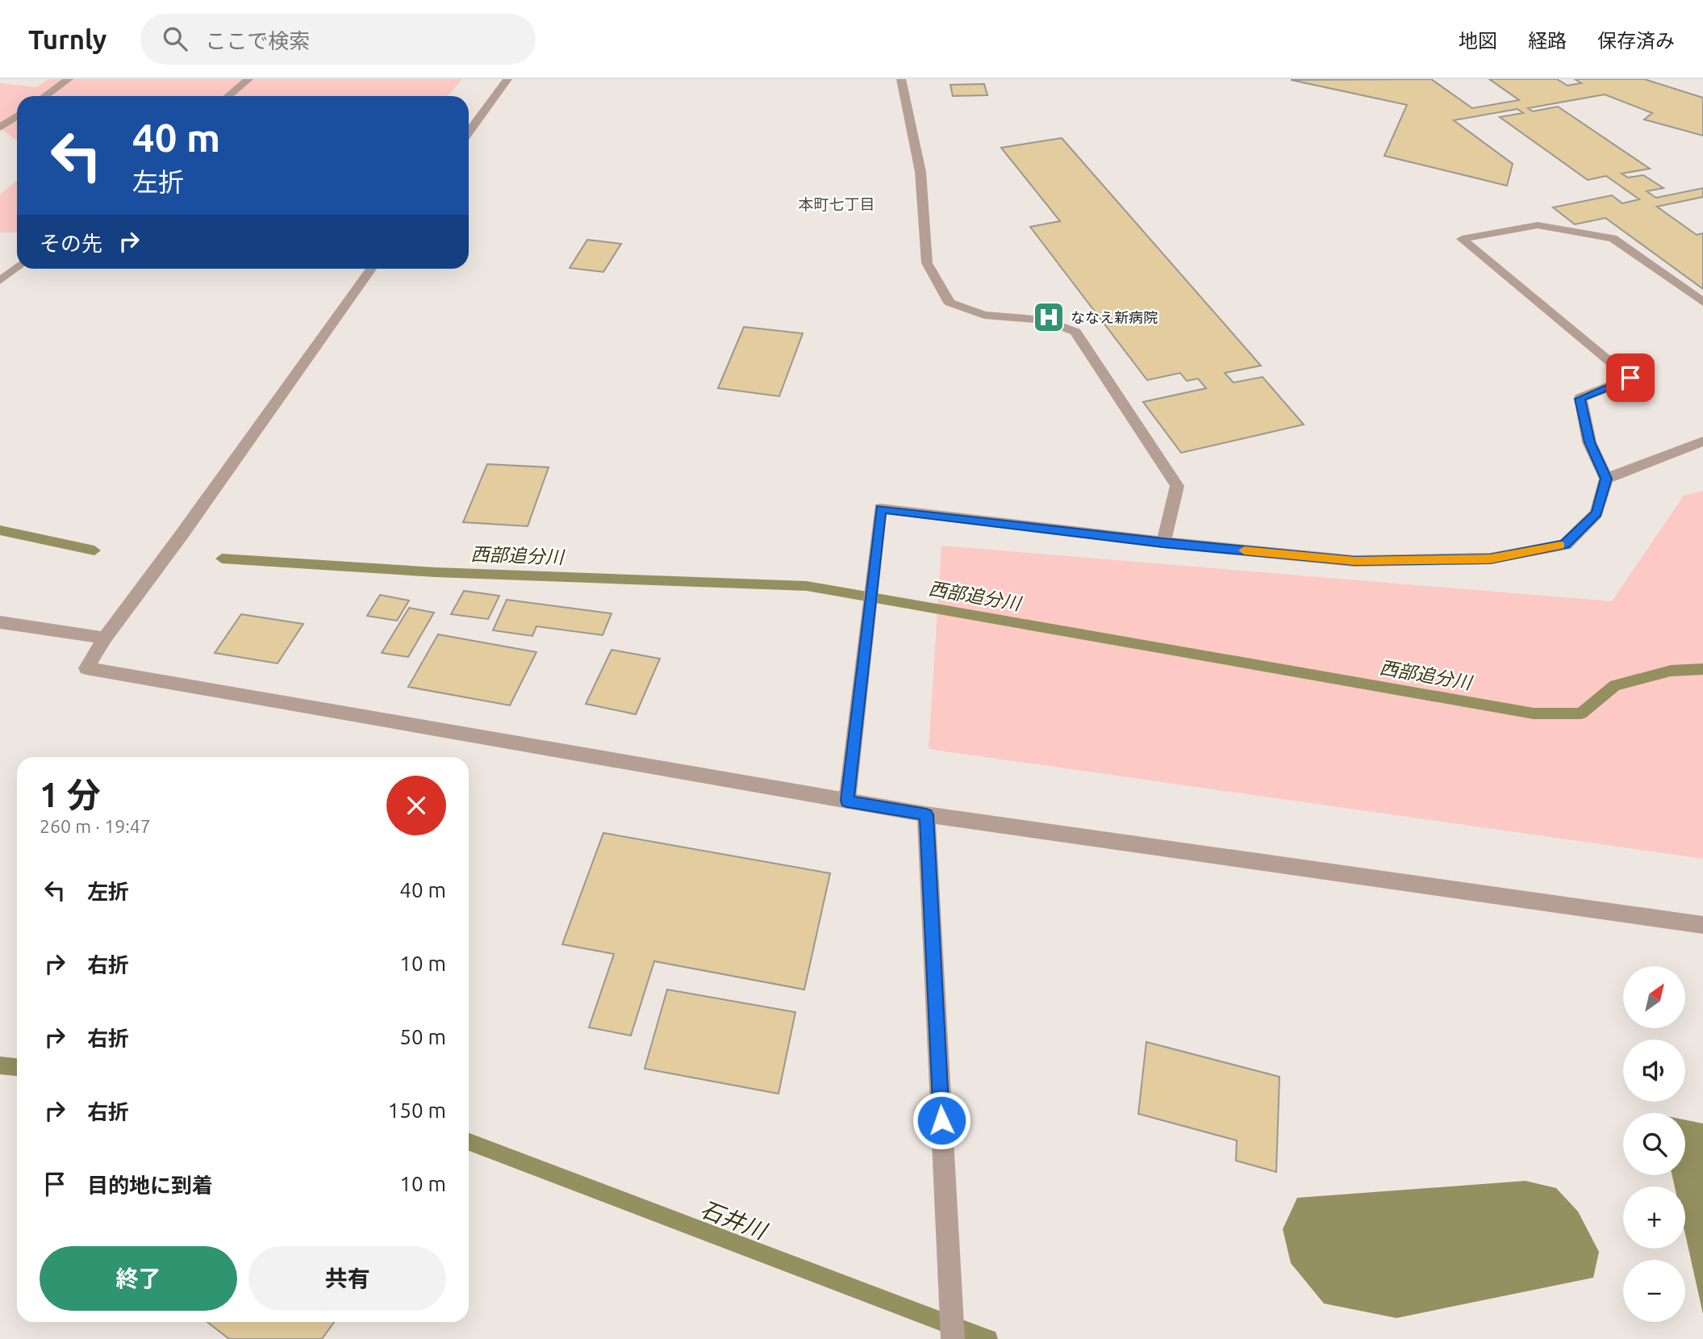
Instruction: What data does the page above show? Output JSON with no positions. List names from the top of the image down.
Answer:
{
  "districts": ["本町七丁目"],
  "water": ["西部追分川", "石井川"],
  "places": {
    "hospital": ["ななえ新病院"]
  },
  "north": "top right",
  "page": {
    "header": "Turnly",
    "search": "ここで検索",
    "nav": ["地図", "経路", "保存済み"],
    "turn": ["40 m", "左折"],
    "then": "その先",
    "heading": ["1 分", "260 m · 19:47"],
    "list": [
      {
        "name": "左折",
        "value": "40 m"
      },
      {
        "name": "右折",
        "value": "10 m"
      },
      {
        "name": "右折",
        "value": "50 m"
      },
      {
        "name": "右折",
        "value": "150 m"
      },
      {
        "name": "目的地に到着",
        "value": "10 m"
      }
    ],
    "map_buttons": ["+", "−"],
    "buttons": ["終了", "共有"]
  }
}
